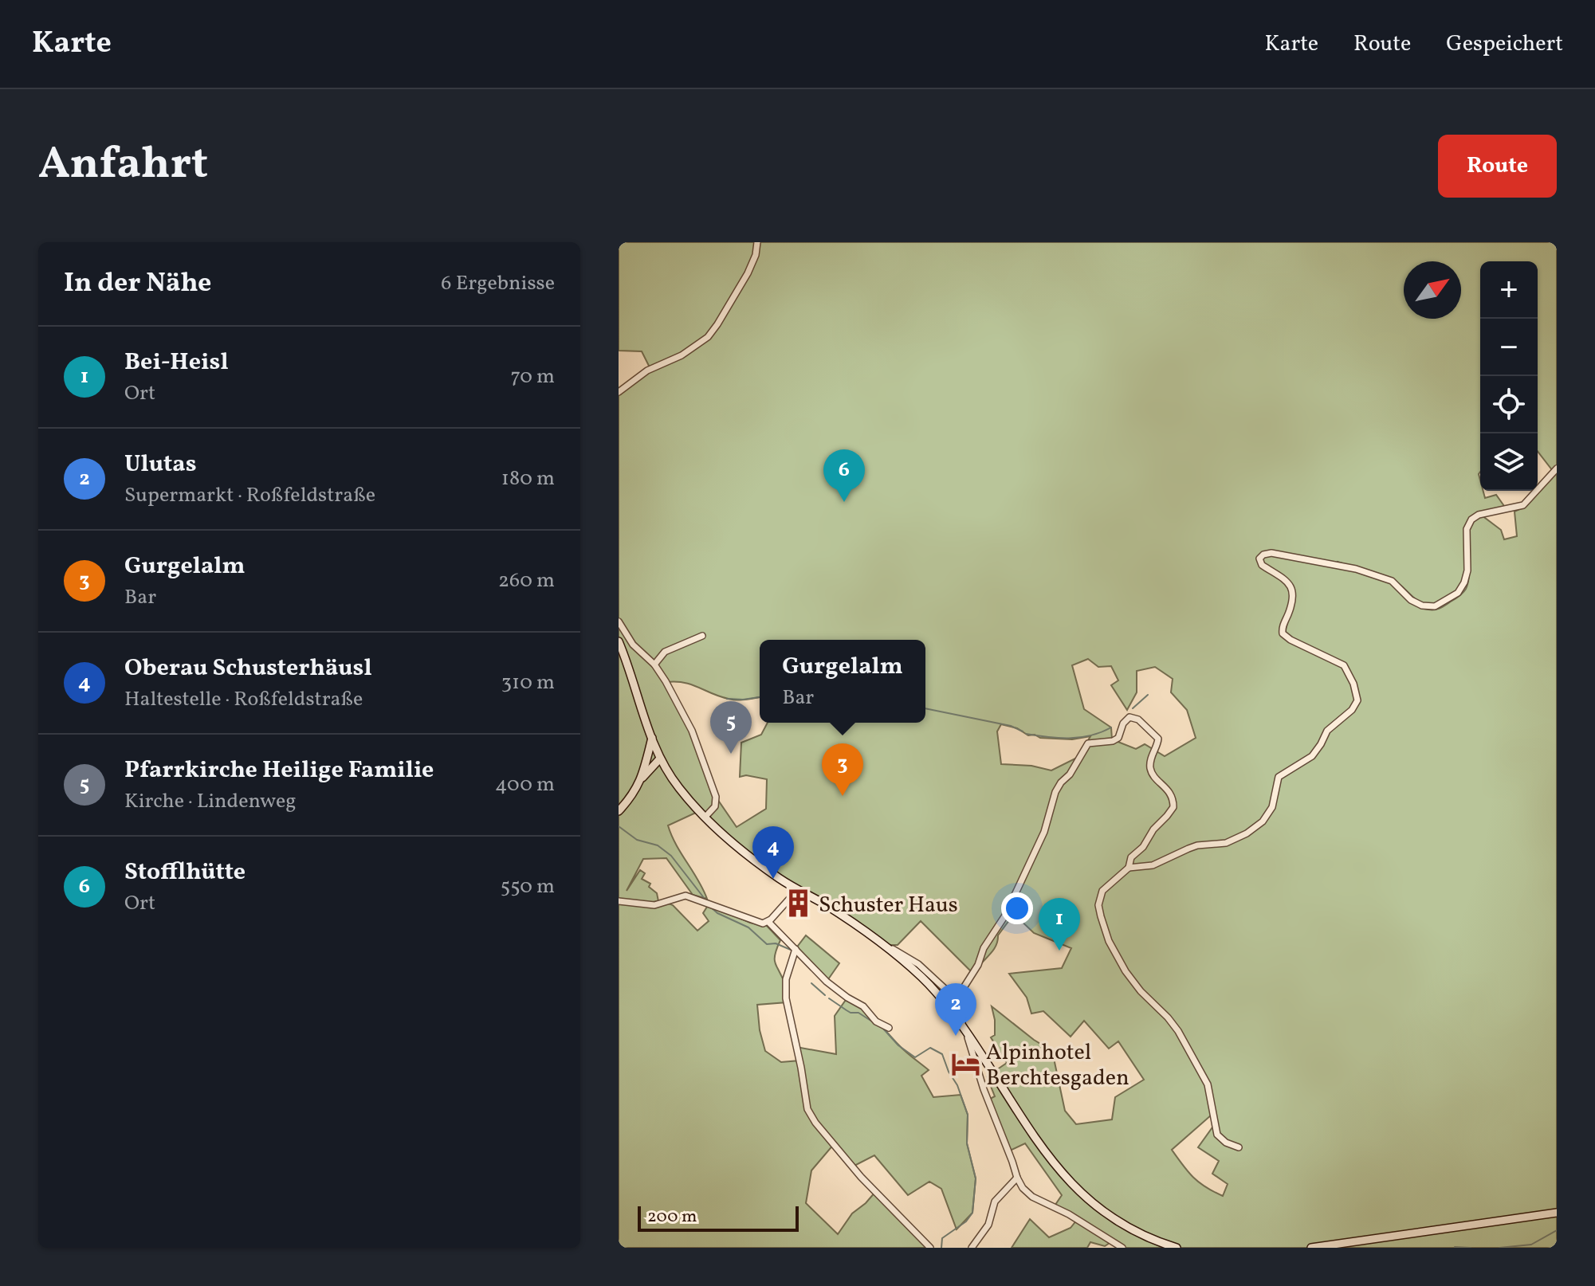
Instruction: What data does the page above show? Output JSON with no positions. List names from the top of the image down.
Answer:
{
  "places": {
    "building": ["Schuster Haus"],
    "hotel": ["Alpinhotel Berchtesgaden"]
  },
  "scale_bar": "200 m",
  "north": "top right",
  "page": {
    "header": "Karte",
    "nav": ["Karte", "Route", "Gespeichert"],
    "title": "Anfahrt",
    "buttons": "Route",
    "heading": ["In der Nähe", "6 Ergebnisse"],
    "map_buttons": ["+", "−"],
    "list": [
      {
        "mark": "1",
        "name": "Bei-Heisl",
        "note": "Ort",
        "value": "70 m"
      },
      {
        "mark": "2",
        "name": "Ulutas",
        "note": "Supermarkt · Roßfeldstraße",
        "value": "180 m"
      },
      {
        "mark": "3",
        "name": "Gurgelalm",
        "note": "Bar",
        "value": "260 m"
      },
      {
        "mark": "4",
        "name": "Oberau Schusterhäusl",
        "note": "Haltestelle · Roßfeldstraße",
        "value": "310 m"
      },
      {
        "mark": "5",
        "name": "Pfarrkirche Heilige Familie",
        "note": "Kirche · Lindenweg",
        "value": "400 m"
      },
      {
        "mark": "6",
        "name": "Stofflhütte",
        "note": "Ort",
        "value": "550 m"
      }
    ],
    "pins": [
      "6",
      "5",
      "3",
      "4",
      "1",
      "2"
    ],
    "popup": ["Gurgelalm", "Bar"],
    "scale": "200 m"
  }
}
